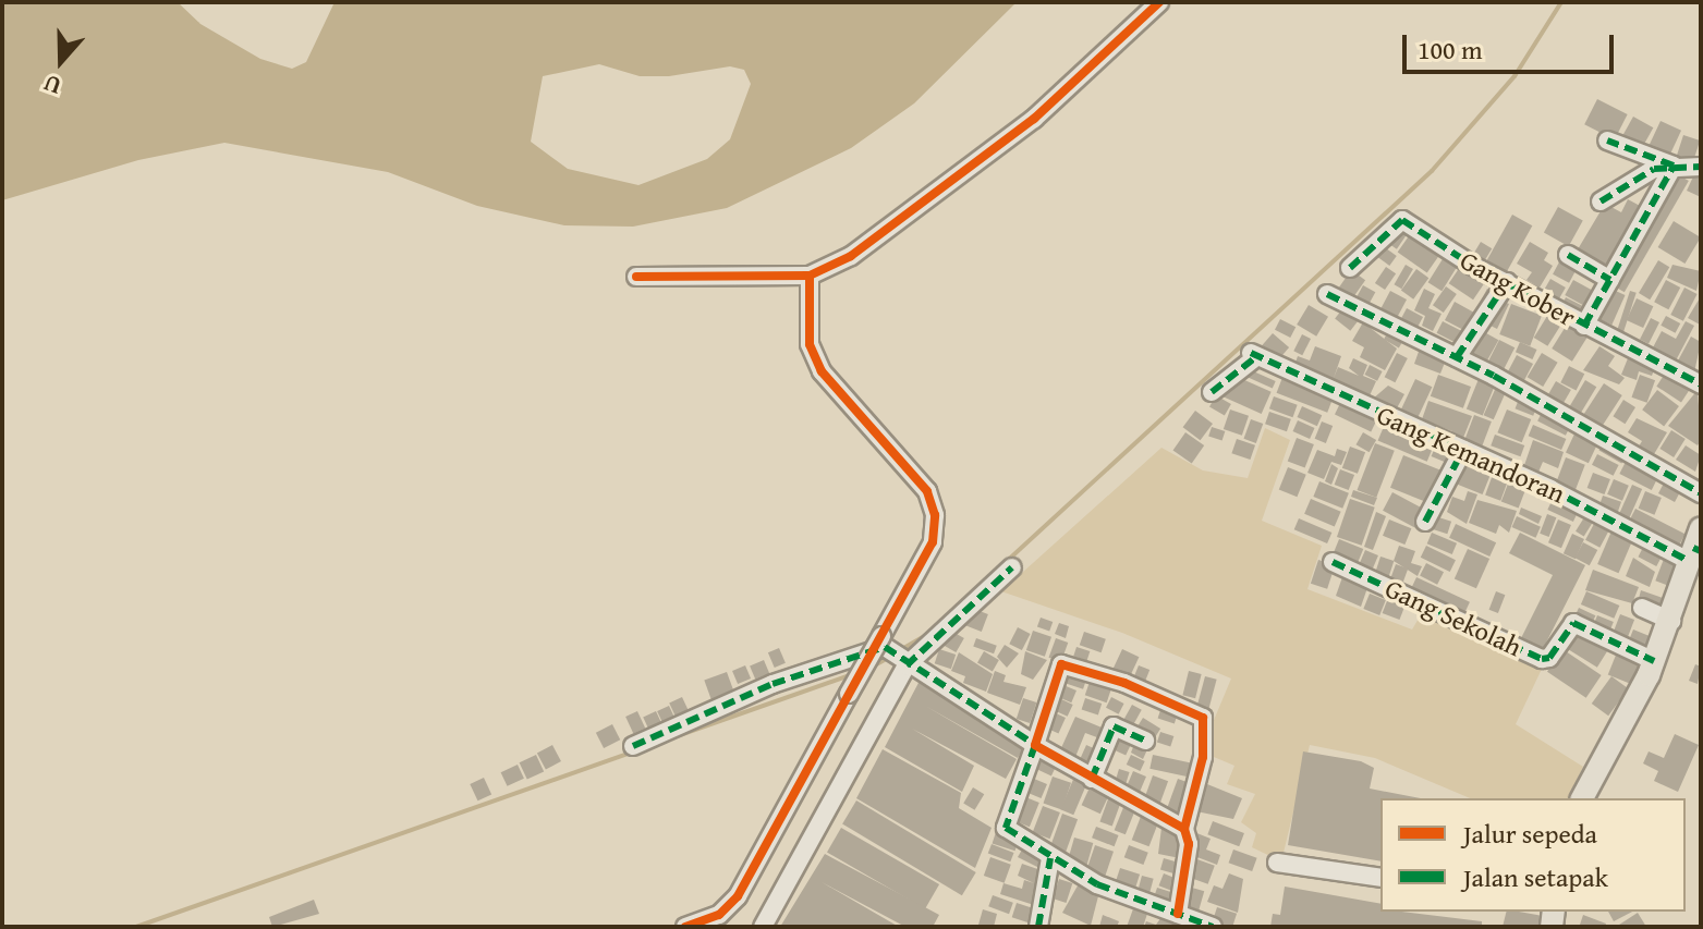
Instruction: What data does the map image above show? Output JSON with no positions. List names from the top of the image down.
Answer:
{
  "streets": {
    "street": ["Gang Kober", "Gang Kemandoran", "Gang Sekolah"]
  },
  "legend": ["Jalur sepeda", "Jalan setapak"],
  "scale_bar": "100 m",
  "north": "bottom"
}
